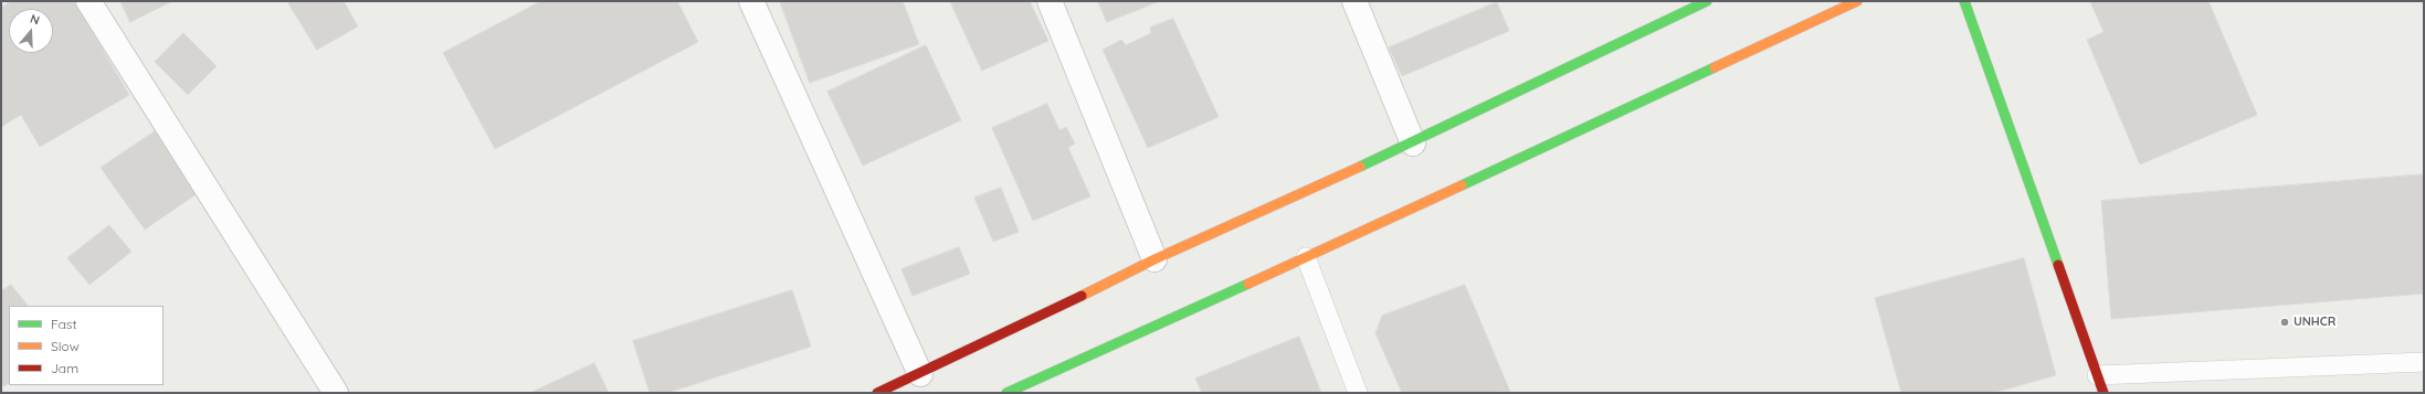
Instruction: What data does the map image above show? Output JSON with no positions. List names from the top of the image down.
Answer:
{
  "places": ["UNHCR"],
  "legend": ["Fast", "Slow", "Jam"],
  "north": "top"
}
